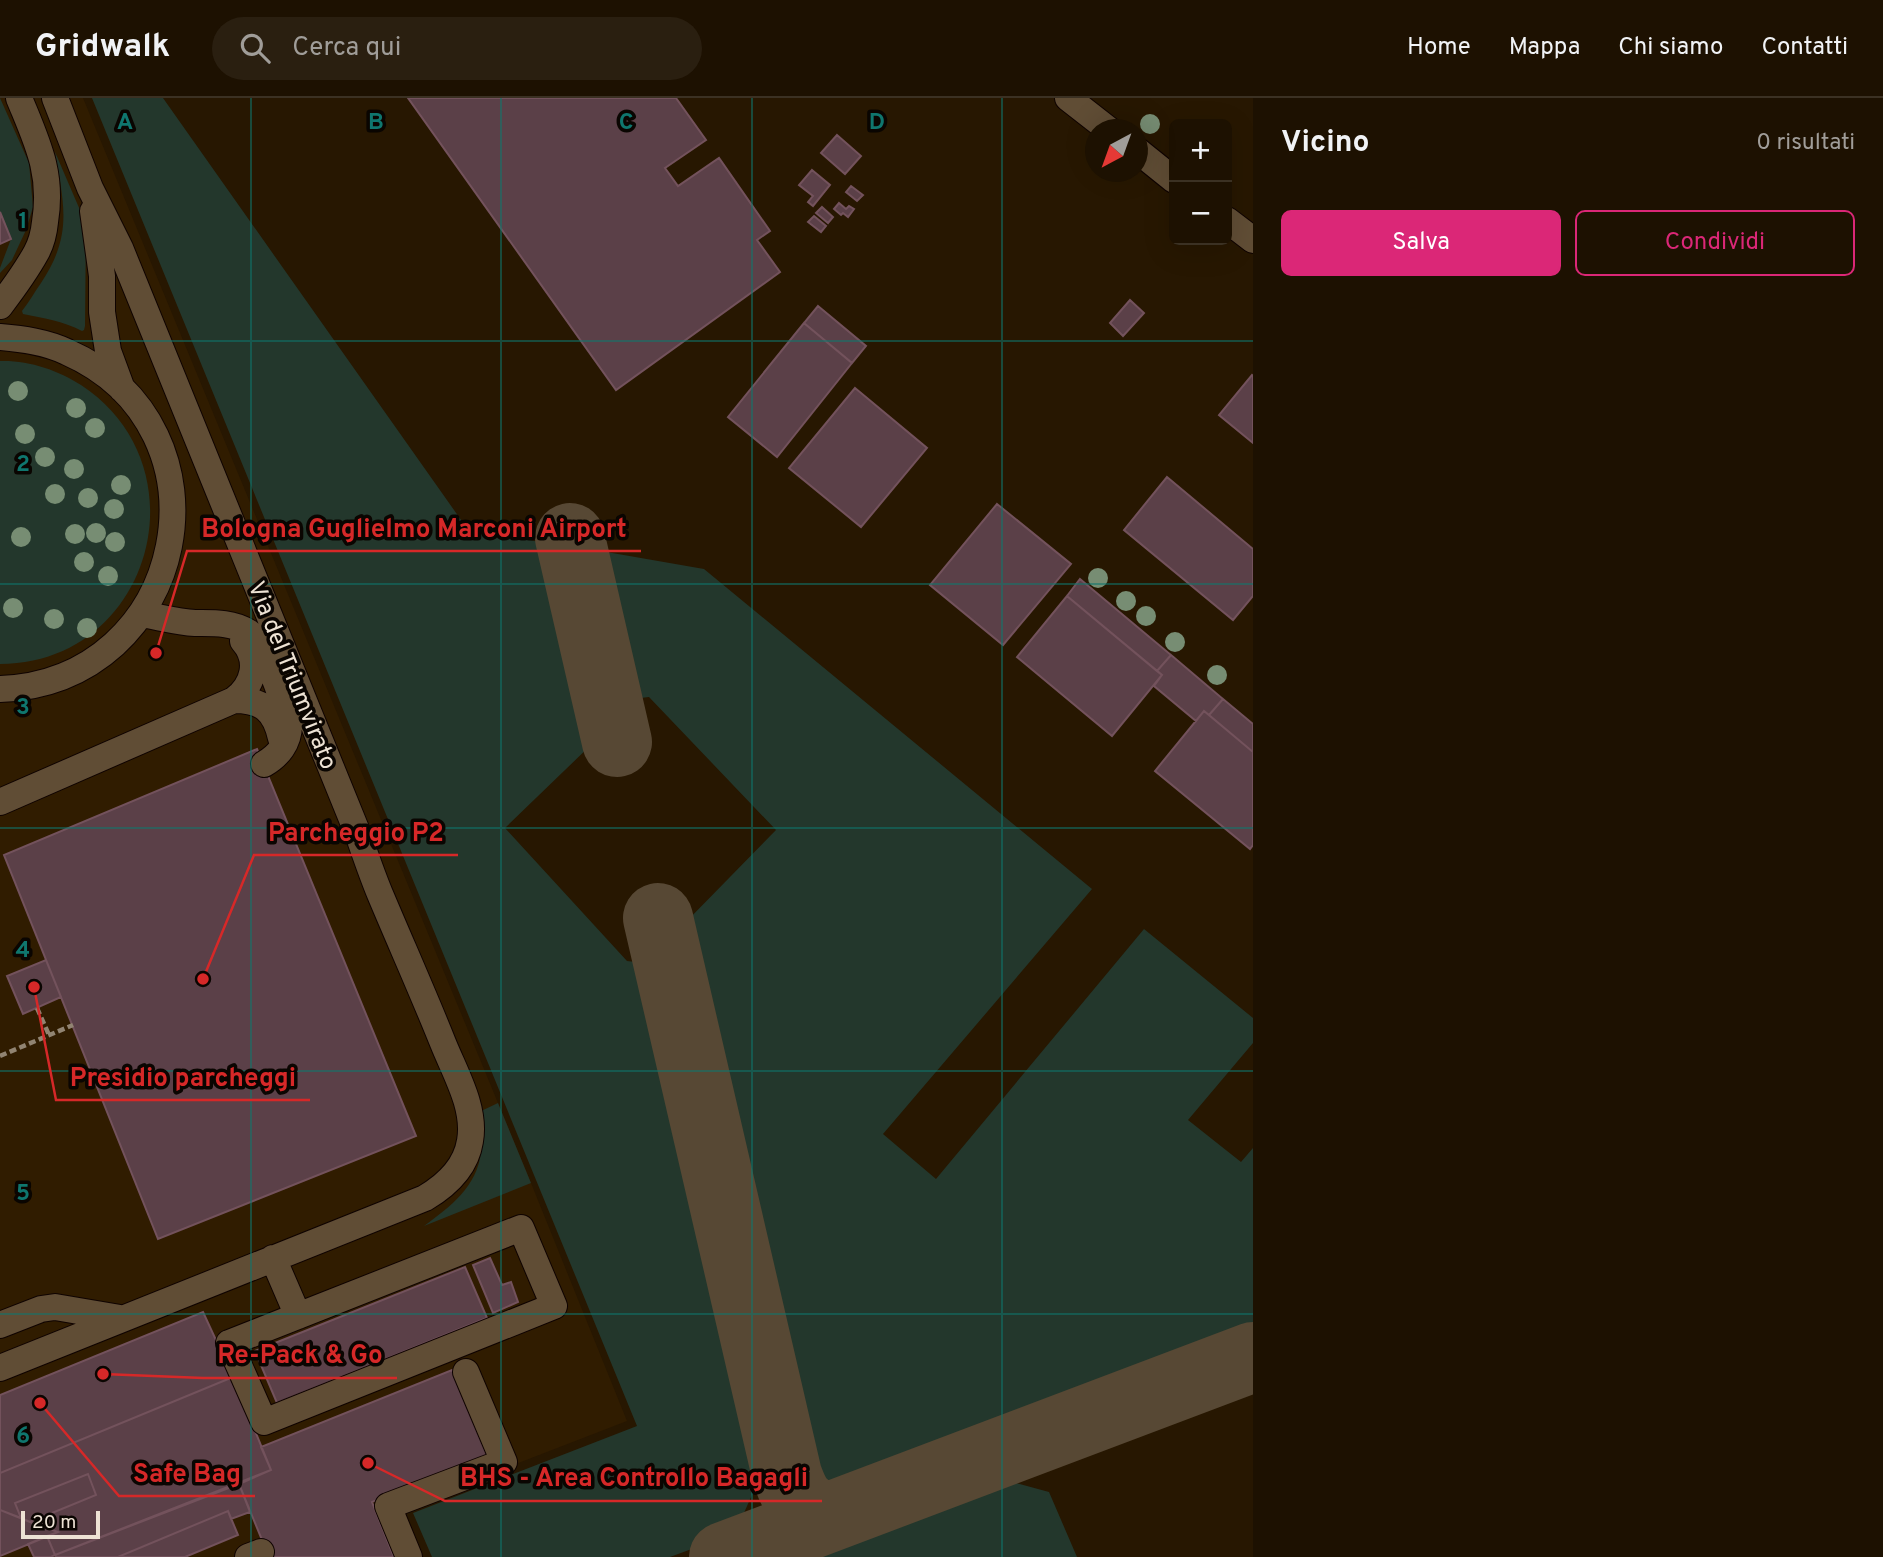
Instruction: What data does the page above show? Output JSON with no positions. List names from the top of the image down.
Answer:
{
  "streets": {
    "street": ["Via del Triumvirato"]
  },
  "places": [
    "Bologna Guglielmo Marconi Airport",
    "Parcheggio P2",
    "Presidio parcheggi",
    "Re-Pack & Go",
    "Safe Bag",
    "BHS - Area Controllo Bagagli"
  ],
  "scale_bar": "20 m",
  "north": "bottom left",
  "page": {
    "header": "Gridwalk",
    "search": "Cerca qui",
    "nav": [
      "Home",
      "Mappa",
      "Chi siamo",
      "Contatti"
    ],
    "heading": ["Vicino", "0 risultati"],
    "map_buttons": ["+", "−"],
    "buttons": ["Salva", "Condividi"],
    "scale": "20 m"
  },
  "grid": {
    "columns": [
      "A",
      "B",
      "C",
      "D"
    ],
    "rows": [
      "1",
      "2",
      "3",
      "4",
      "5",
      "6"
    ]
  }
}
